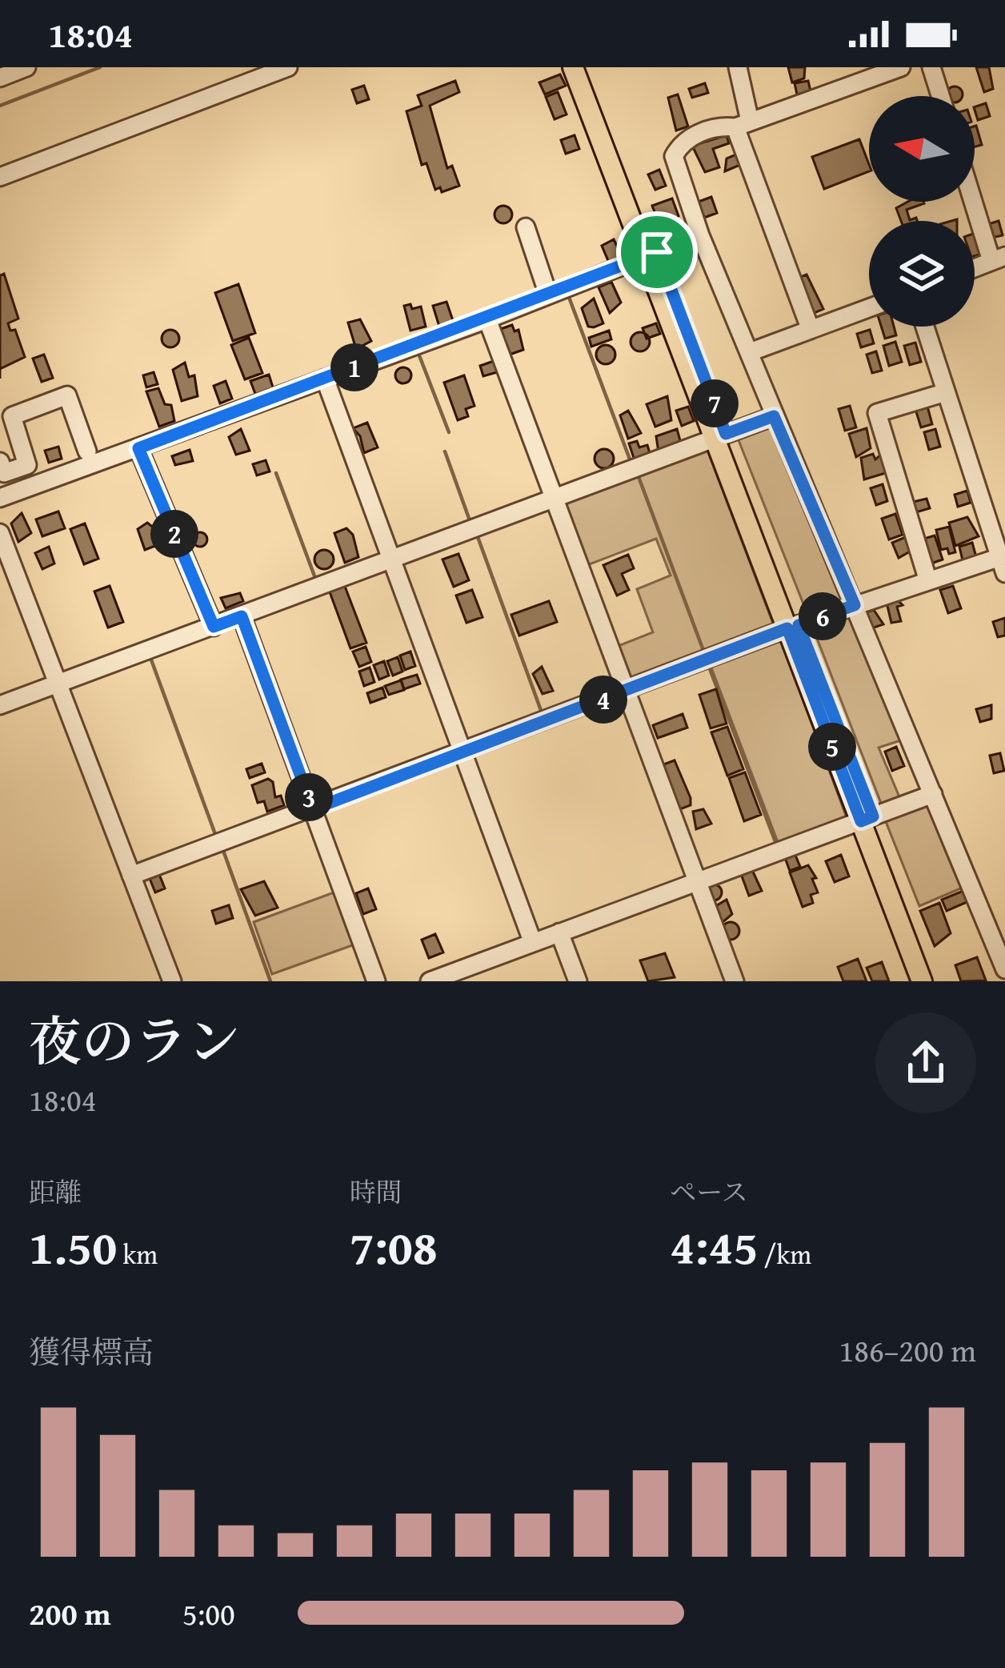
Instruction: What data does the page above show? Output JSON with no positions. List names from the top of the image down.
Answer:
{
  "north": "left",
  "page": {
    "status": "18:04",
    "pins": [
      "1",
      "7",
      "2",
      "6",
      "4",
      "5",
      "3"
    ],
    "heading": ["夜のラン", "18:04"],
    "stats": [
      ["距離", "1.50 km"],
      ["時間", "7:08"],
      ["ペース", "4:45 /km"]
    ],
    "chart": ["獲得標高", "186–200 m"],
    "list": [
      {
        "name": "200 m",
        "note": "5:00"
      }
    ]
  }
}
